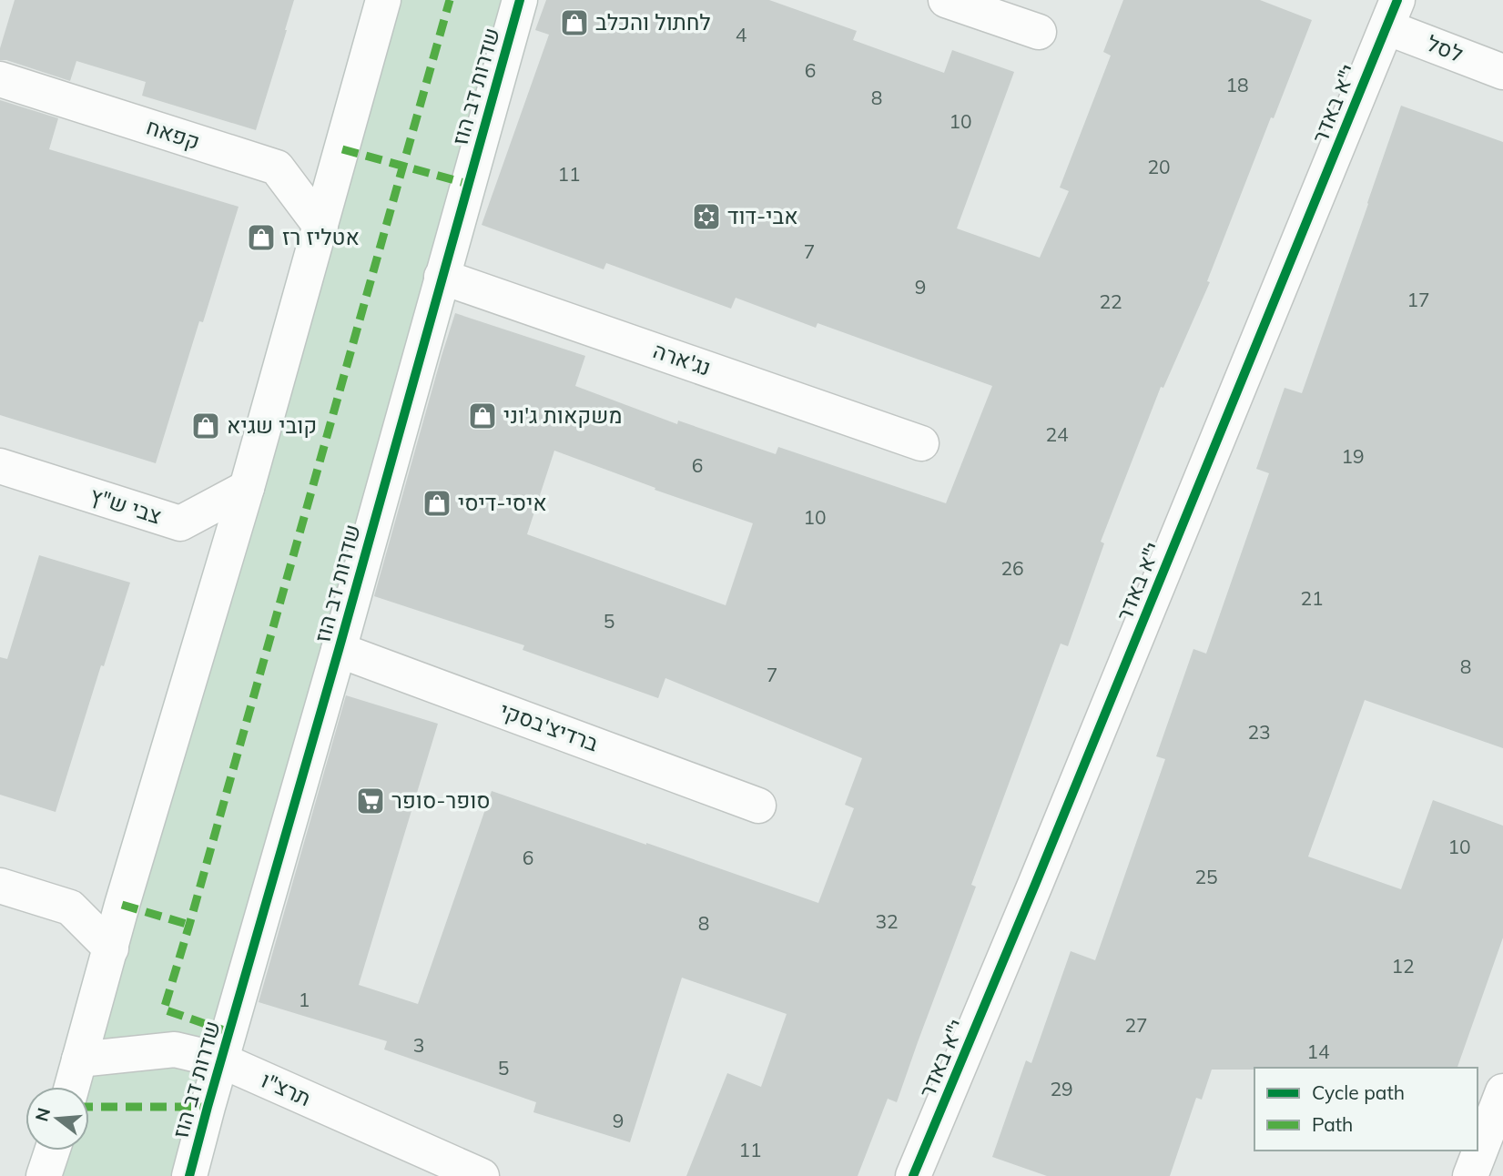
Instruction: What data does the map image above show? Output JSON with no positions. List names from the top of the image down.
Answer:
{
  "streets": {
    "street": [
      "לסל",
      "שדרות דב הוז",
      "י\"א באדר",
      "קפאח",
      "נג'ארה",
      "צבי ש\"ץ",
      "ברדיצ'בסקי",
      "תרצ\"ו"
    ]
  },
  "crossings": [
    ["לסל", "י\"א באדר"],
    ["שדרות דב הוז", "נג'ארה"],
    ["שדרות דב הוז", "ברדיצ'בסקי"],
    ["שדרות דב הוז", "תרצ\"ו"]
  ],
  "places": {
    "shop": [
      "לחתול והכלב",
      "אטליז רז",
      "משקאות ג'וני",
      "קובי שגיא",
      "איסי-דיסי"
    ],
    "synagogue": ["אבי-דוד"],
    "supermarket": ["סופר-סופר"]
  },
  "house_numbers": [
    "4",
    "6",
    "18",
    "8",
    "10",
    "20",
    "11",
    "7",
    "9",
    "17",
    "22",
    "24",
    "19",
    "6",
    "10",
    "26",
    "21",
    "5",
    "8",
    "7",
    "23",
    "10",
    "6",
    "25",
    "32",
    "8",
    "12",
    "1",
    "27",
    "3",
    "14",
    "5",
    "29",
    "9",
    "11"
  ],
  "legend": ["Cycle path", "Path"],
  "north": "left"
}
